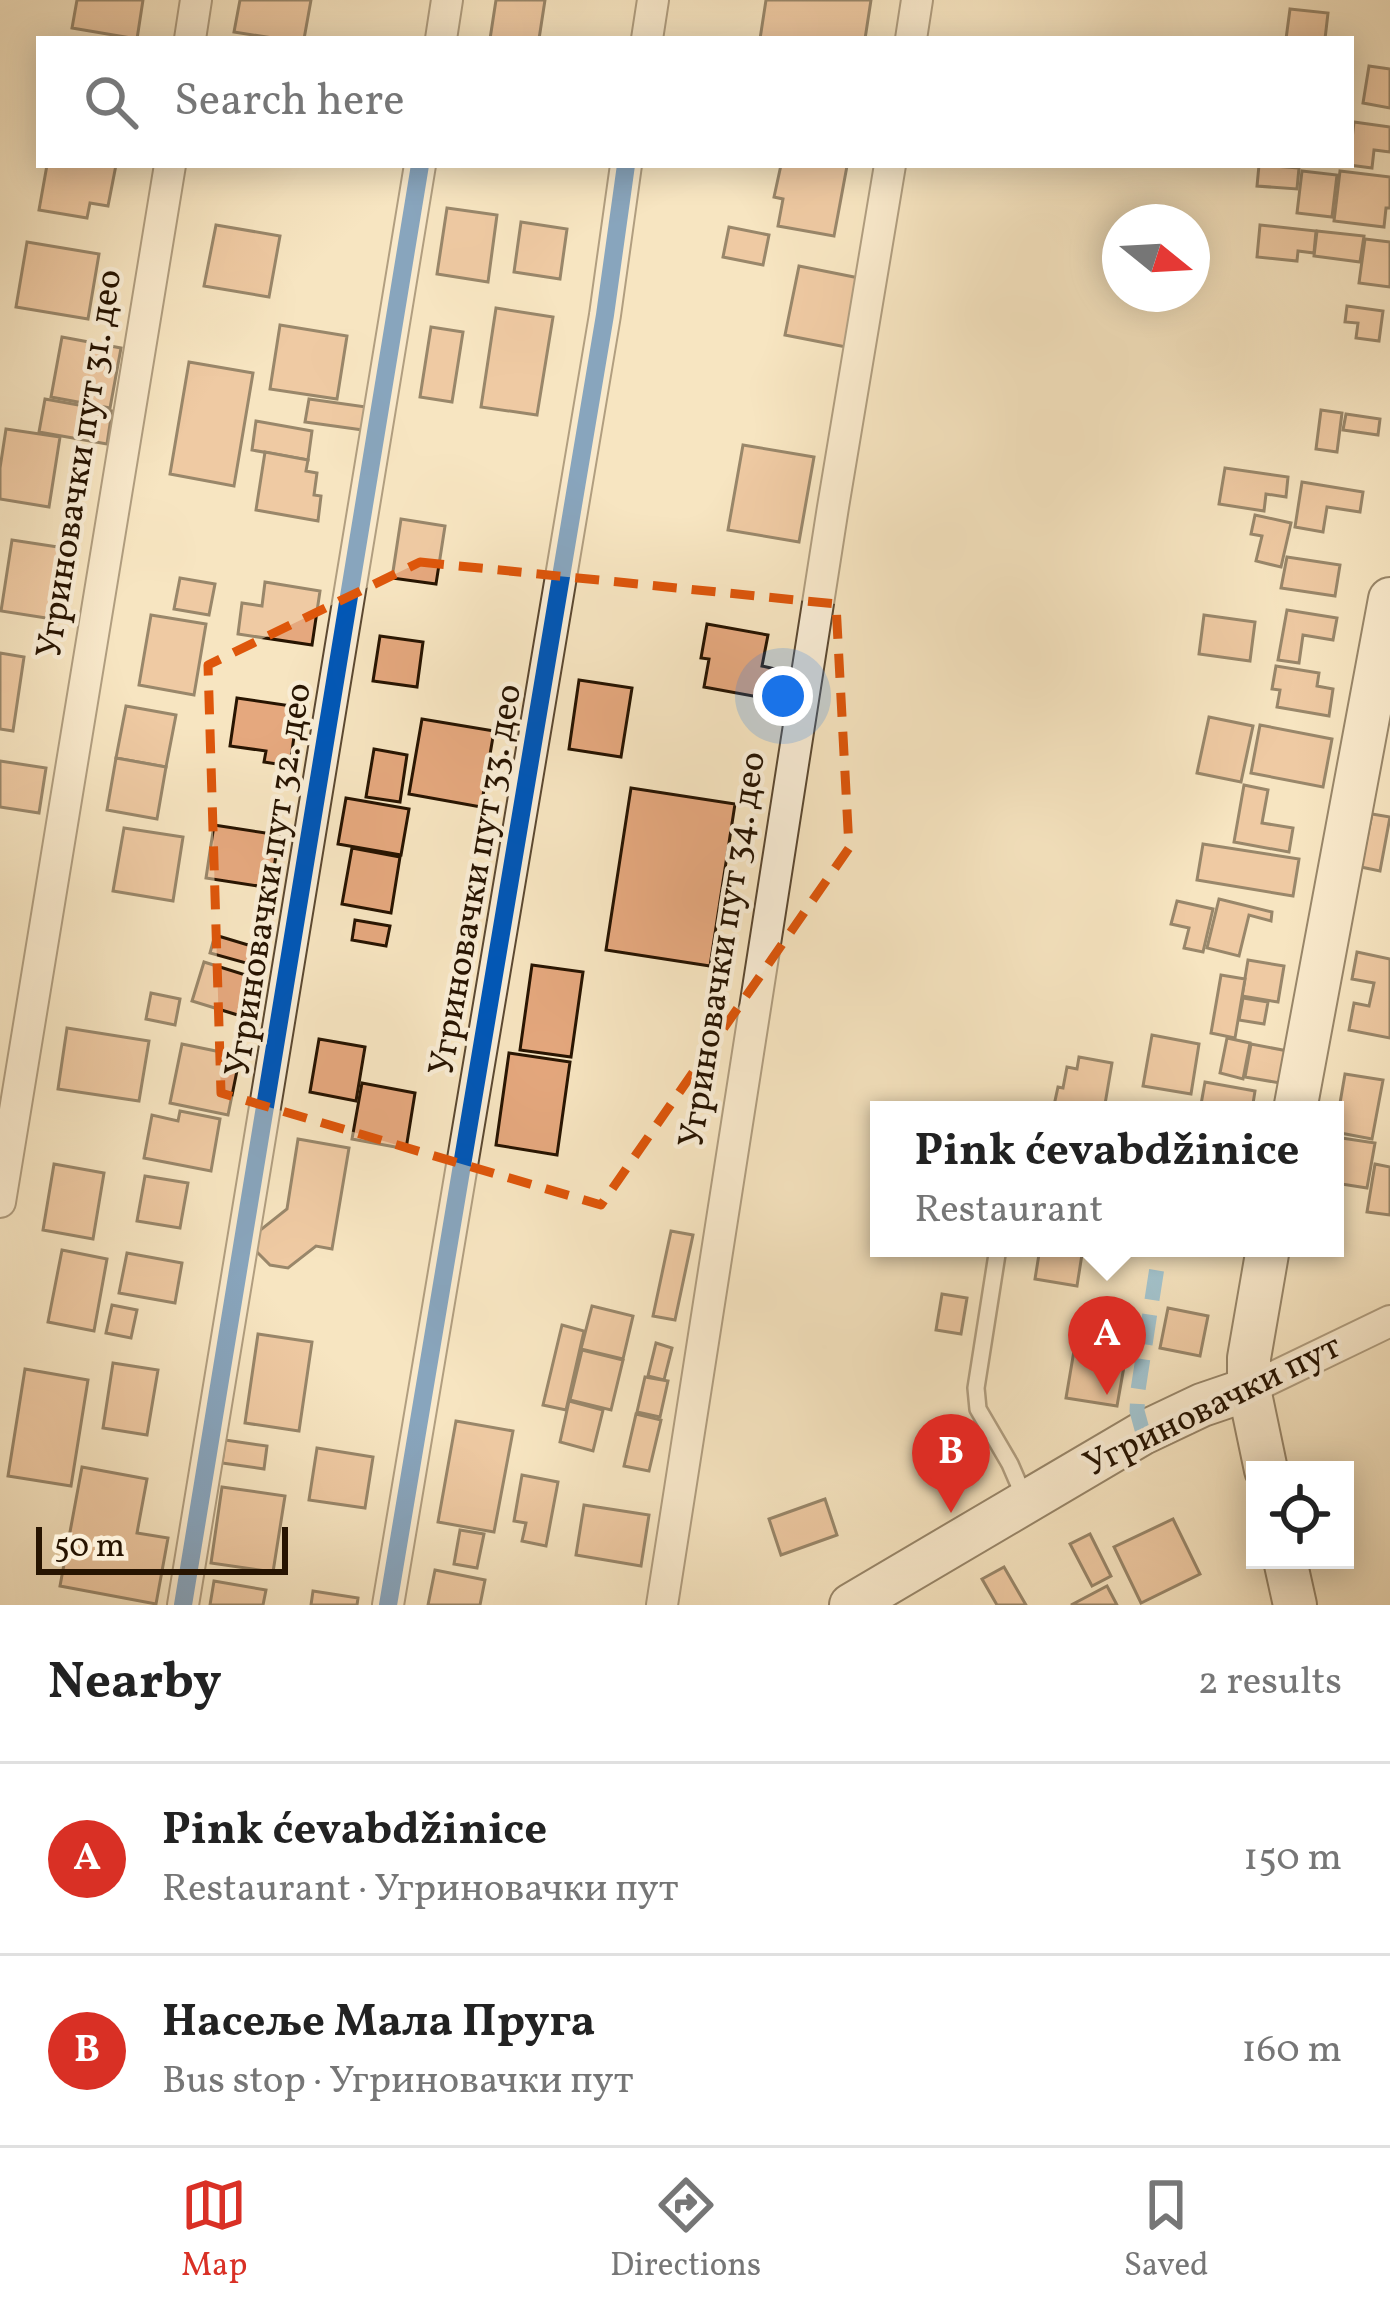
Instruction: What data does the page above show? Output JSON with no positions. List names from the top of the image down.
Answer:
{
  "streets": {
    "street": [
      "Угриновачки пут 31. део",
      "Угриновачки пут 32. део",
      "Угриновачки пут 33. део",
      "Угриновачки пут 34. део",
      "Угриновачки пут"
    ]
  },
  "scale_bar": "50 m",
  "north": "right",
  "page": {
    "search": "Search here",
    "popup": ["Pink ćevabdžinice", "Restaurant"],
    "pins": ["A", "B"],
    "scale": "50 m",
    "heading": ["Nearby", "2 results"],
    "list": [
      {
        "mark": "A",
        "name": "Pink ćevabdžinice",
        "note": "Restaurant · Угриновачки пут",
        "value": "150 m"
      },
      {
        "mark": "B",
        "name": "Насеље Мала Пруга",
        "note": "Bus stop · Угриновачки пут",
        "value": "160 m"
      }
    ],
    "nav": ["Map", "Directions", "Saved"]
  }
}
